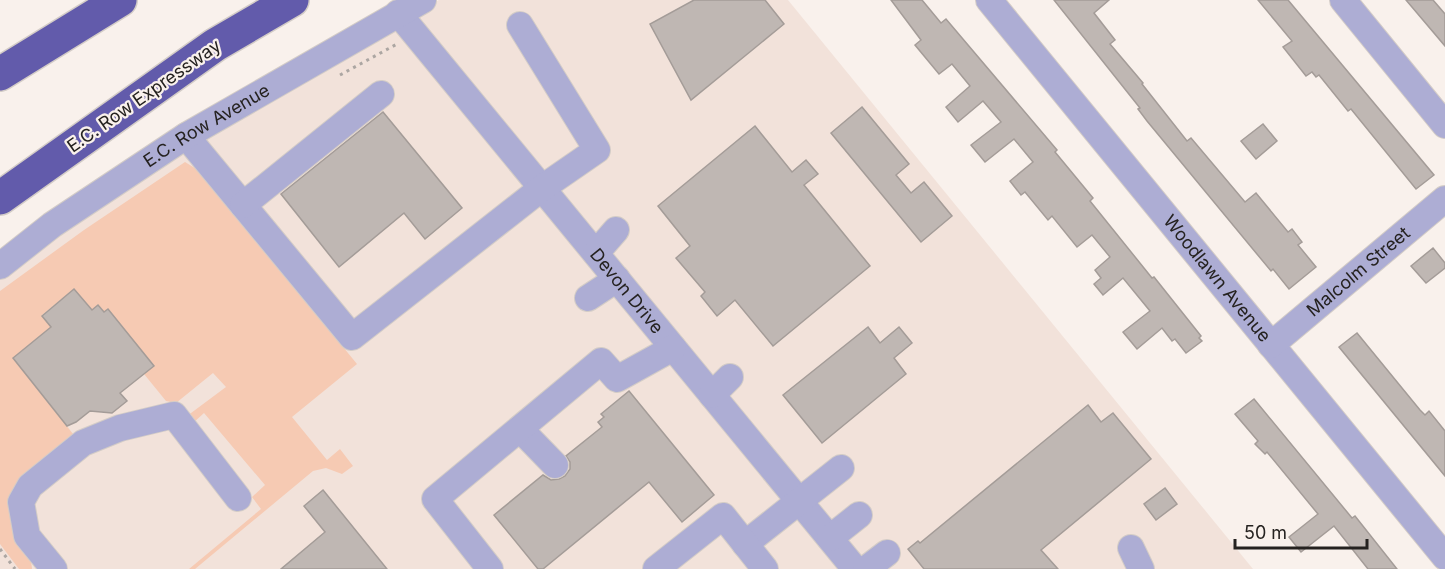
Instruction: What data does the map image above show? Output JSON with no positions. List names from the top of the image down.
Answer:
{
  "streets": {
    "highway": ["E.C. Row Expressway"],
    "street": [
      "E.C. Row Avenue",
      "Malcolm Street",
      "Woodlawn Avenue",
      "Devon Drive"
    ]
  },
  "crossings": [
    ["E.C. Row Avenue", "Devon Drive"],
    ["Malcolm Street", "Woodlawn Avenue"]
  ],
  "scale_bar": "50 m"
}
